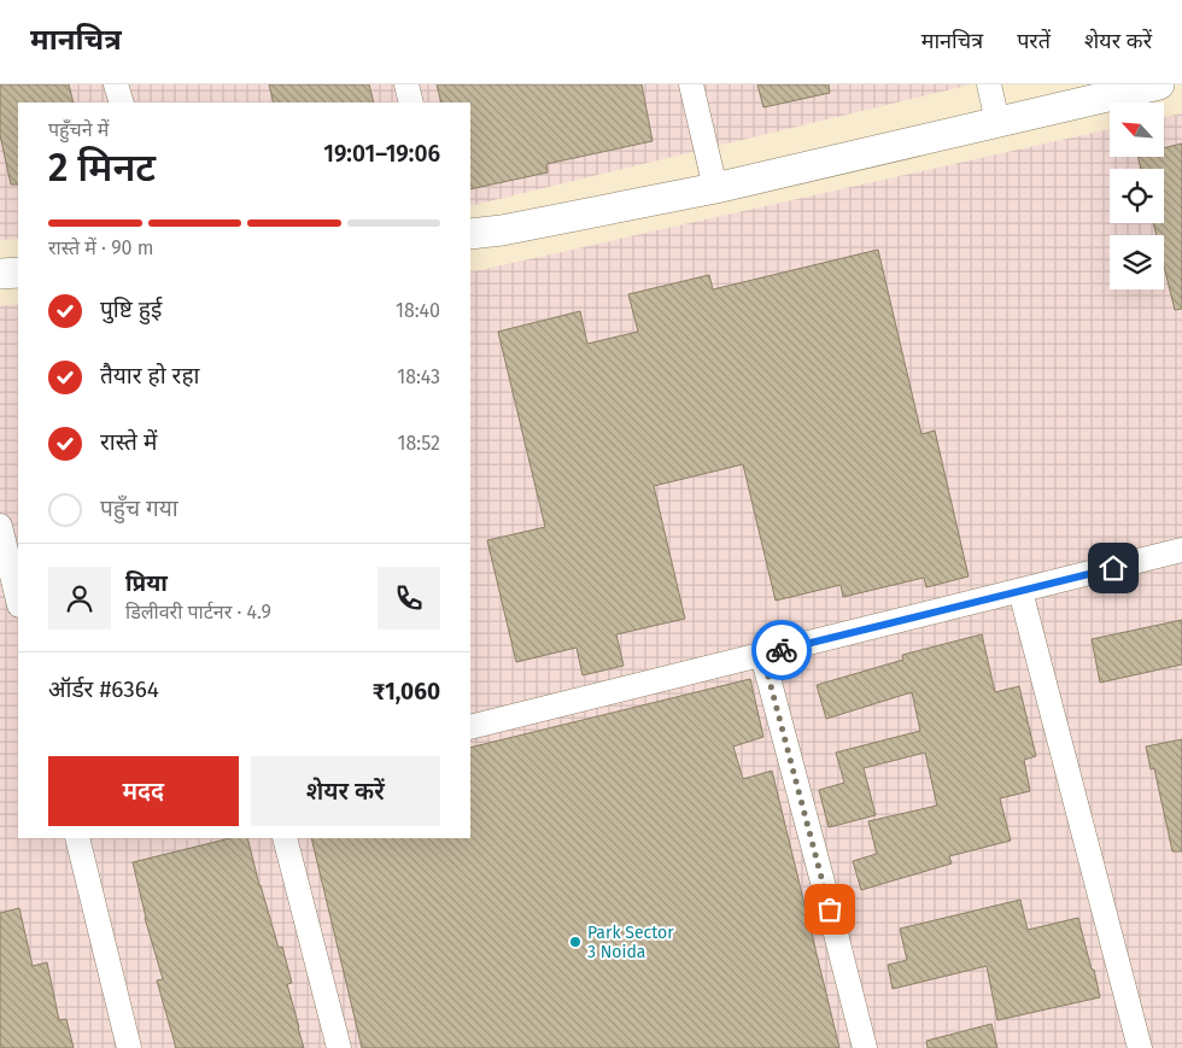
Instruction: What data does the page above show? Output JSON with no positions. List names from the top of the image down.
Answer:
{
  "places": ["Park Sector 3 Noida"],
  "north": "top left",
  "page": {
    "header": "मानचित्र",
    "nav": ["मानचित्र", "परतें", "शेयर करें"],
    "heading": ["2 मिनट", "पहुँचने में", "19:01–19:06"],
    "panel": [
      "प्रिया",
      "डिलीवरी पार्टनर · 4.9",
      "ऑर्डर #6364",
      "₹1,060"
    ],
    "bar": "रास्ते में · 90 m",
    "list": [
      ["पुष्टि हुई", "18:40"],
      ["तैयार हो रहा", "18:43"],
      ["रास्ते में", "18:52"],
      "पहुँच गया"
    ],
    "buttons": ["मदद", "शेयर करें"]
  }
}
